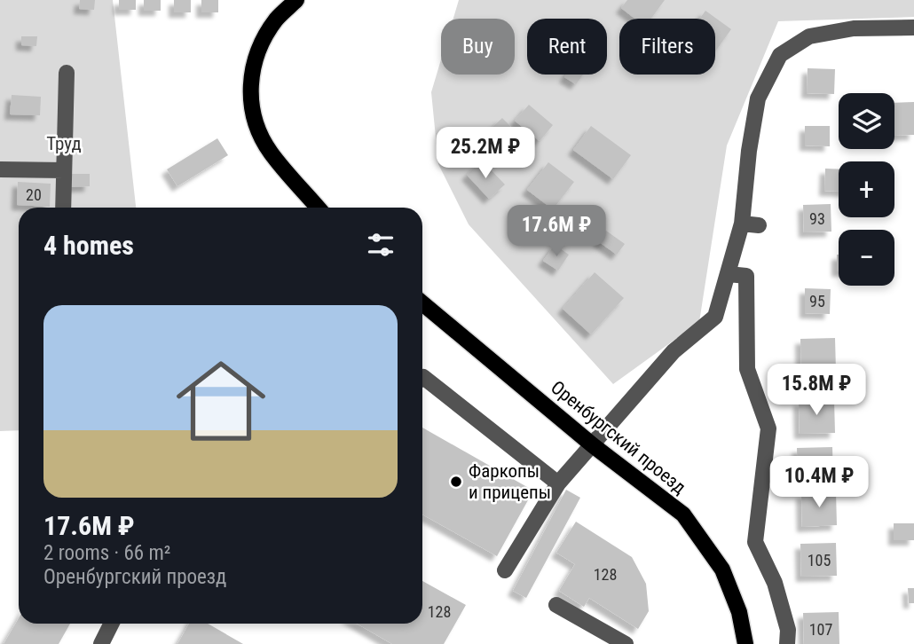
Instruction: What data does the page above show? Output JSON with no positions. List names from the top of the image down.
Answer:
{
  "streets": {
    "main road": ["Оренбургский проезд"]
  },
  "parks": ["Труд"],
  "places": ["Фаркопы и прицепы"],
  "house_numbers": [
    "20",
    "93",
    "95",
    "105",
    "128",
    "128",
    "107"
  ],
  "page": {
    "chip": ["Buy", "Rent", "Filters"],
    "map_buttons": ["+", "−"],
    "price": [
      "25.2M ₽",
      "17.6M ₽",
      "15.8M ₽",
      "10.4M ₽"
    ],
    "heading": "4 homes",
    "list": [
      {
        "name": "17.6M ₽",
        "note": "2 rooms · 66 m² · Оренбургский проезд"
      }
    ]
  }
}
